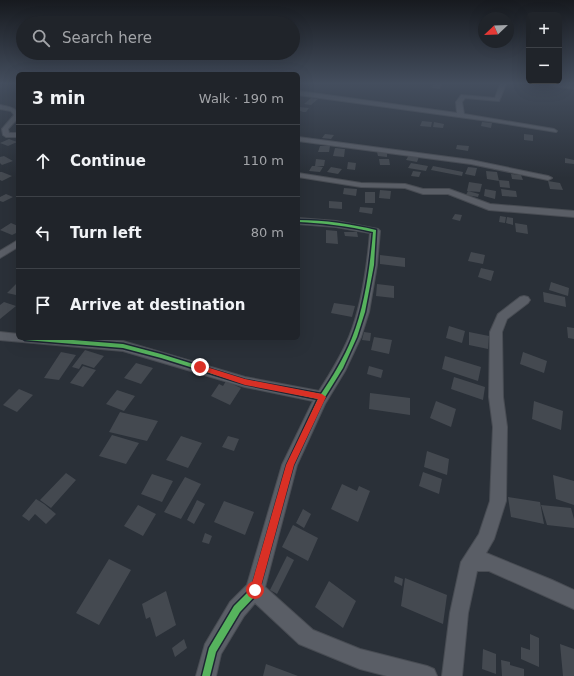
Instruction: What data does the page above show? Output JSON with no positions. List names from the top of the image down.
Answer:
{
  "north": "bottom left",
  "page": {
    "map_buttons": ["+", "−"],
    "search": "Search here",
    "heading": ["3 min", "Walk · 190 m"],
    "list": [
      ["Continue", "110 m"],
      ["Turn left", "80 m"],
      "Arrive at destination"
    ]
  }
}
